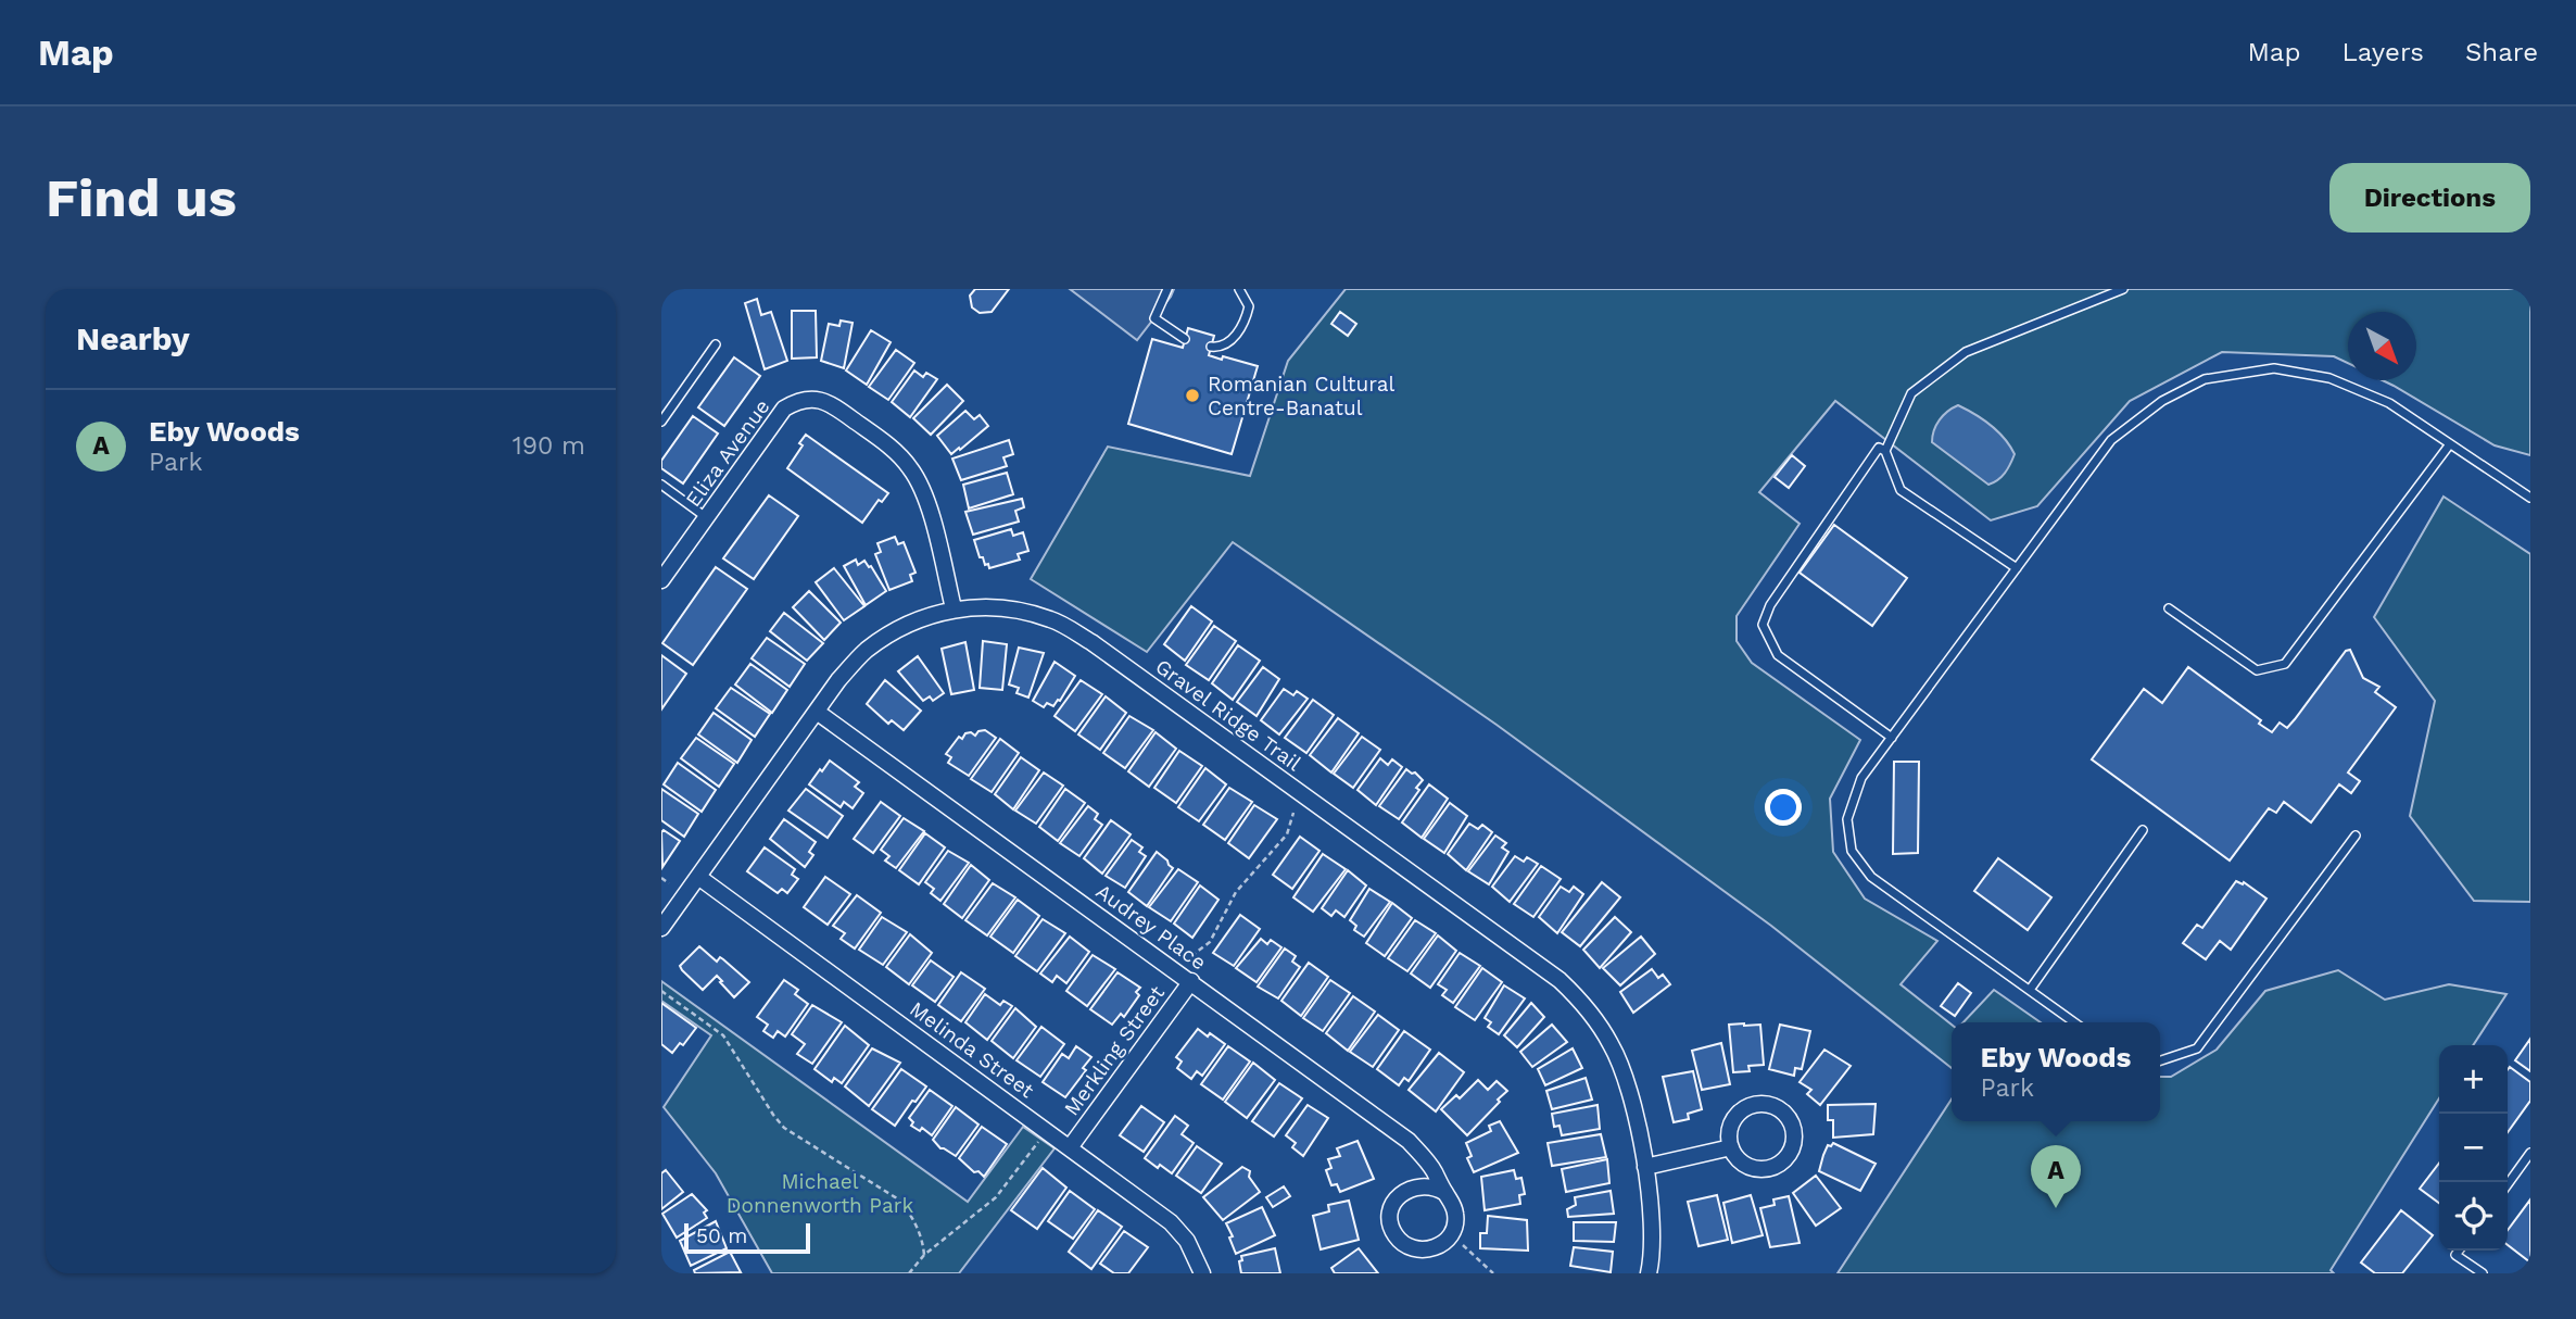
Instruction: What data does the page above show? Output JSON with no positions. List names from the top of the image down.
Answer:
{
  "streets": {
    "street": [
      "Eliza Avenue",
      "Gravel Ridge Trail",
      "Audrey Place",
      "Melinda Street",
      "Merkling Street"
    ]
  },
  "crossings": [
    ["Eliza Avenue", "Gravel Ridge Trail"],
    ["Gravel Ridge Trail", "Audrey Place"],
    ["Gravel Ridge Trail", "Melinda Street"],
    ["Audrey Place", "Merkling Street"],
    ["Melinda Street", "Merkling Street"]
  ],
  "parks": ["Michael Donnenworth Park"],
  "places": ["Romanian Cultural Centre-Banatul"],
  "scale_bar": "50 m",
  "north": "bottom right",
  "page": {
    "header": "Map",
    "nav": ["Map", "Layers", "Share"],
    "buttons": "Directions",
    "title": "Find us",
    "heading": "Nearby",
    "list": [
      {
        "mark": "A",
        "name": "Eby Woods",
        "note": "Park",
        "value": "190 m"
      }
    ],
    "popup": ["Eby Woods", "Park"],
    "map_buttons": ["+", "−"],
    "pins": "A",
    "scale": "50 m"
  }
}
